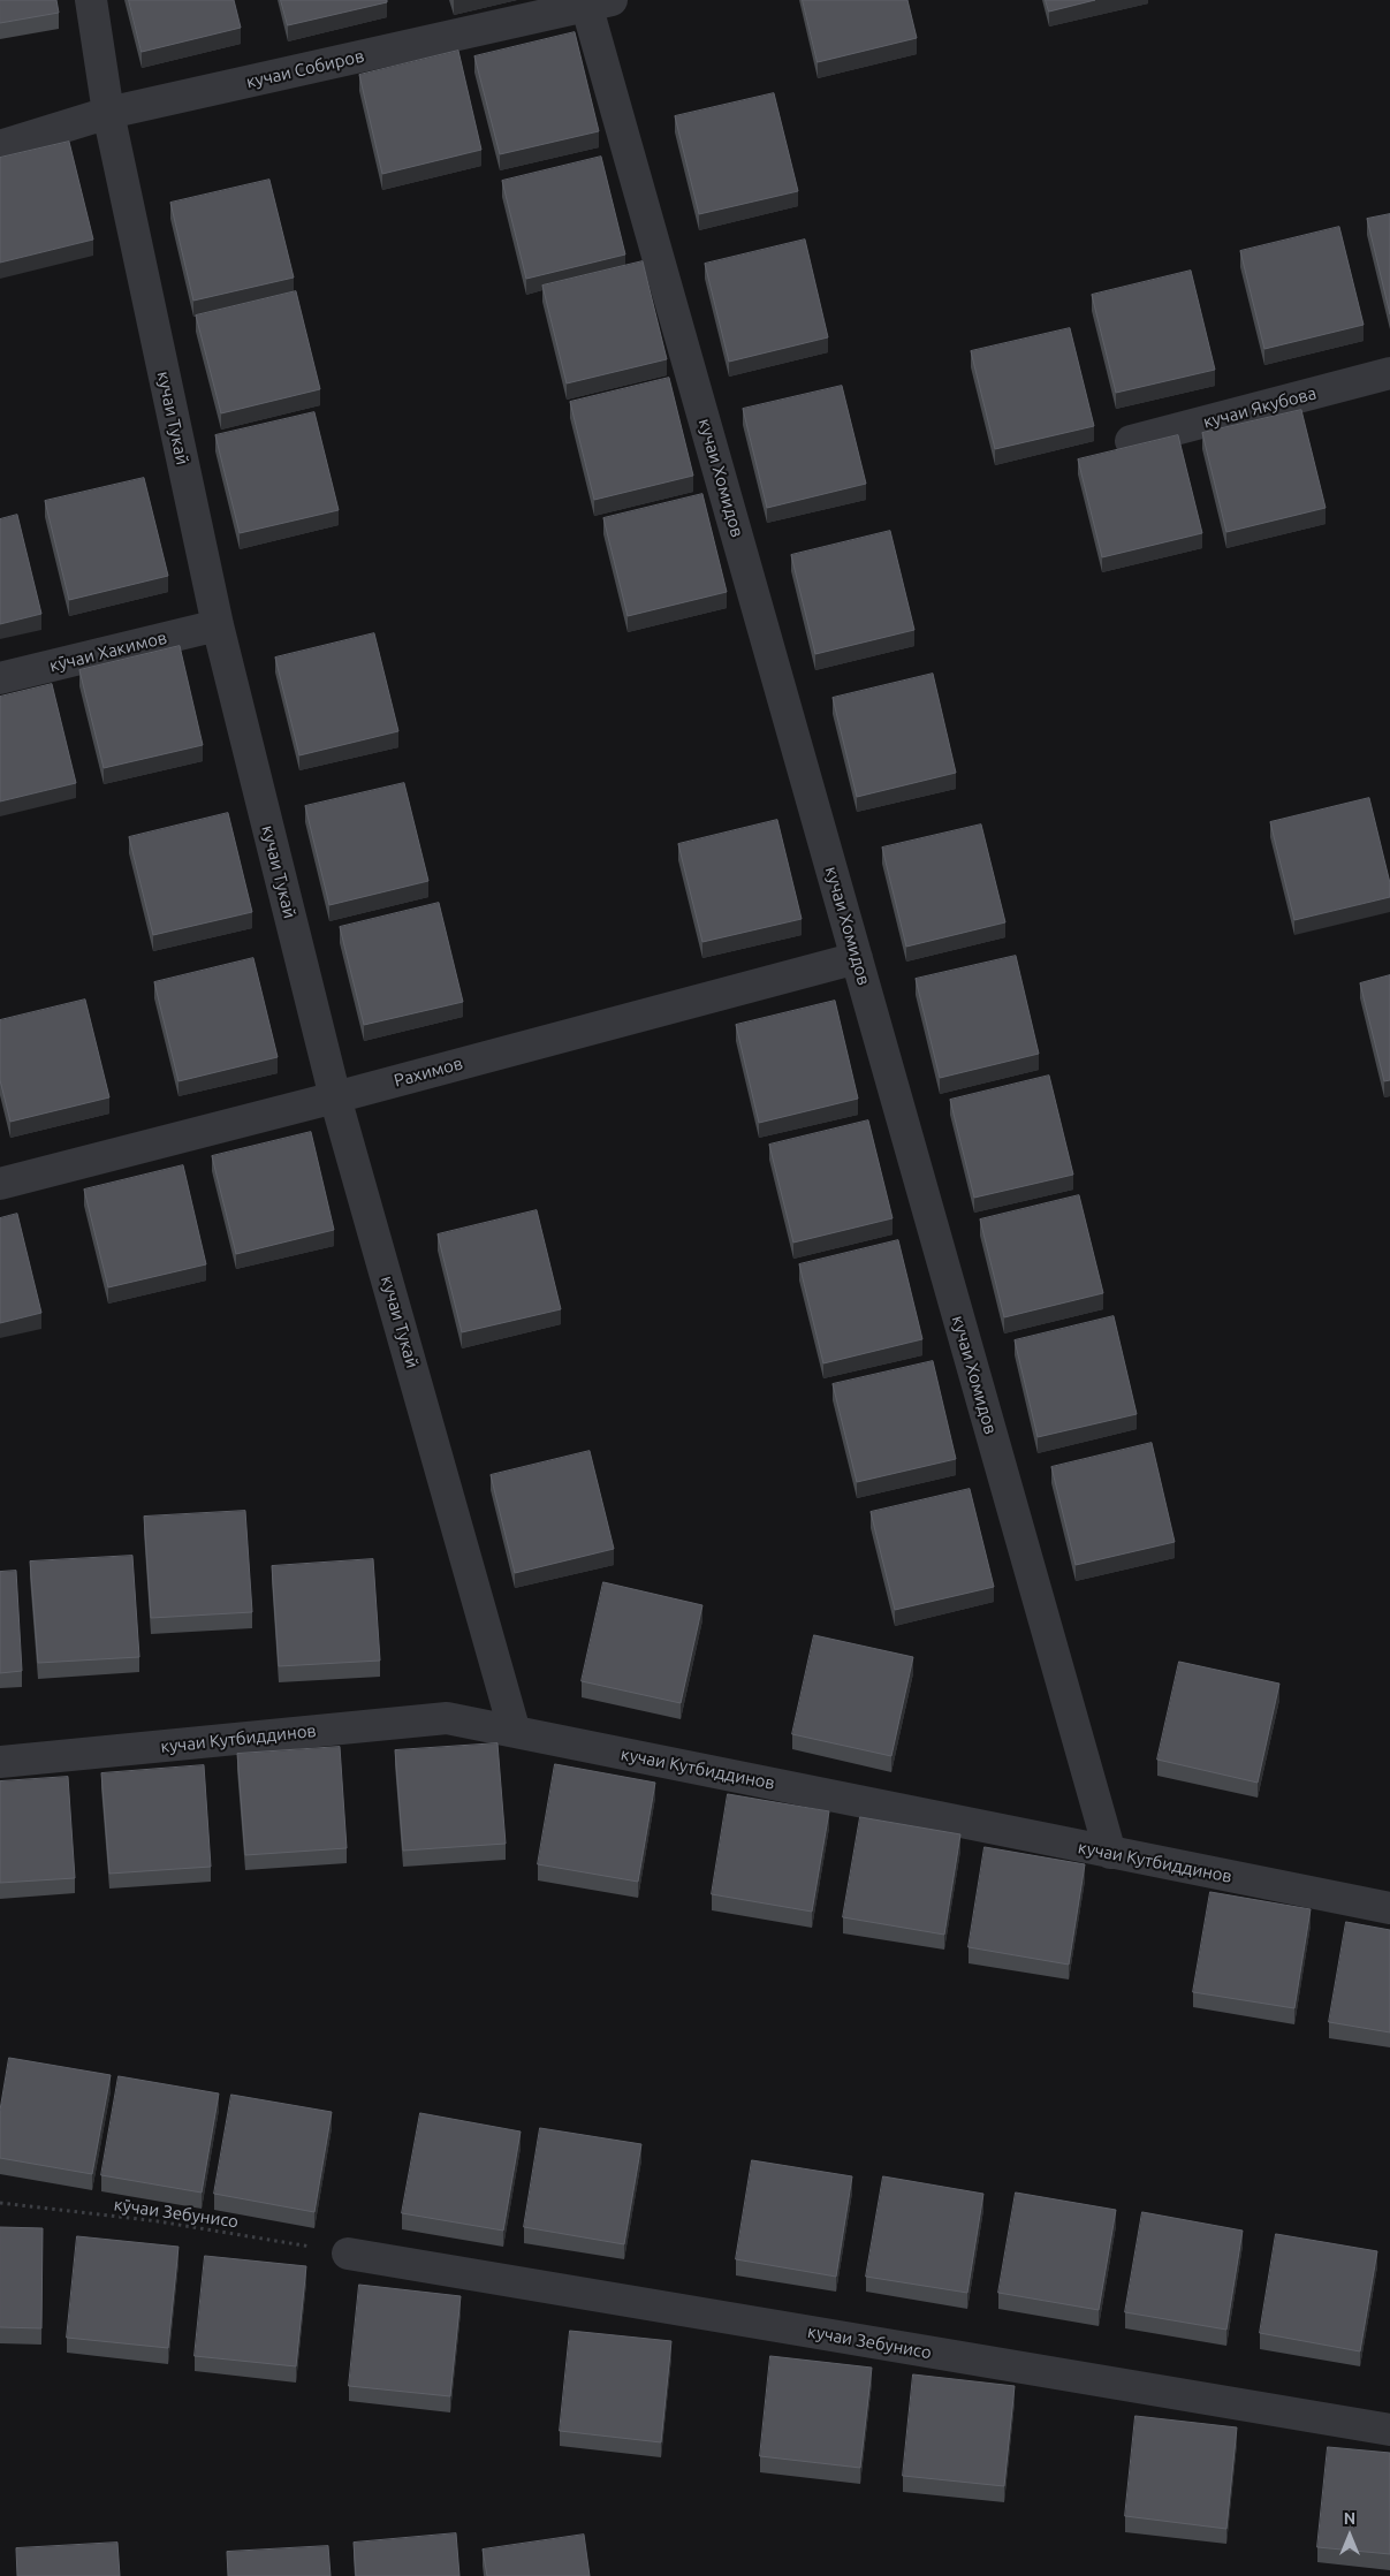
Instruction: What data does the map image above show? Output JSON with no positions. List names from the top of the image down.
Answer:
{
  "streets": {
    "street": [
      "кучаи Собиров",
      "кучаи Якубова",
      "кучаи Тукай",
      "кучаи Хомидов",
      "кӯчаи Хакимов",
      "Рахимов",
      "кучаи Кутбиддинов",
      "кучаи Зебунисо"
    ],
    "path": ["кӯчаи Зебунисо"]
  },
  "crossings": [
    ["кучаи Собиров", "кучаи Тукай"],
    ["кучаи Собиров", "кучаи Хомидов"],
    ["кучаи Тукай", "кӯчаи Хакимов"],
    ["кучаи Тукай", "Рахимов"],
    ["кучаи Тукай", "кучаи Кутбиддинов"],
    ["кучаи Хомидов", "Рахимов"],
    ["кучаи Хомидов", "кучаи Кутбиддинов"],
    ["кӯчаи Зебунисо", "кучаи Зебунисо"]
  ],
  "north": "top"
}
